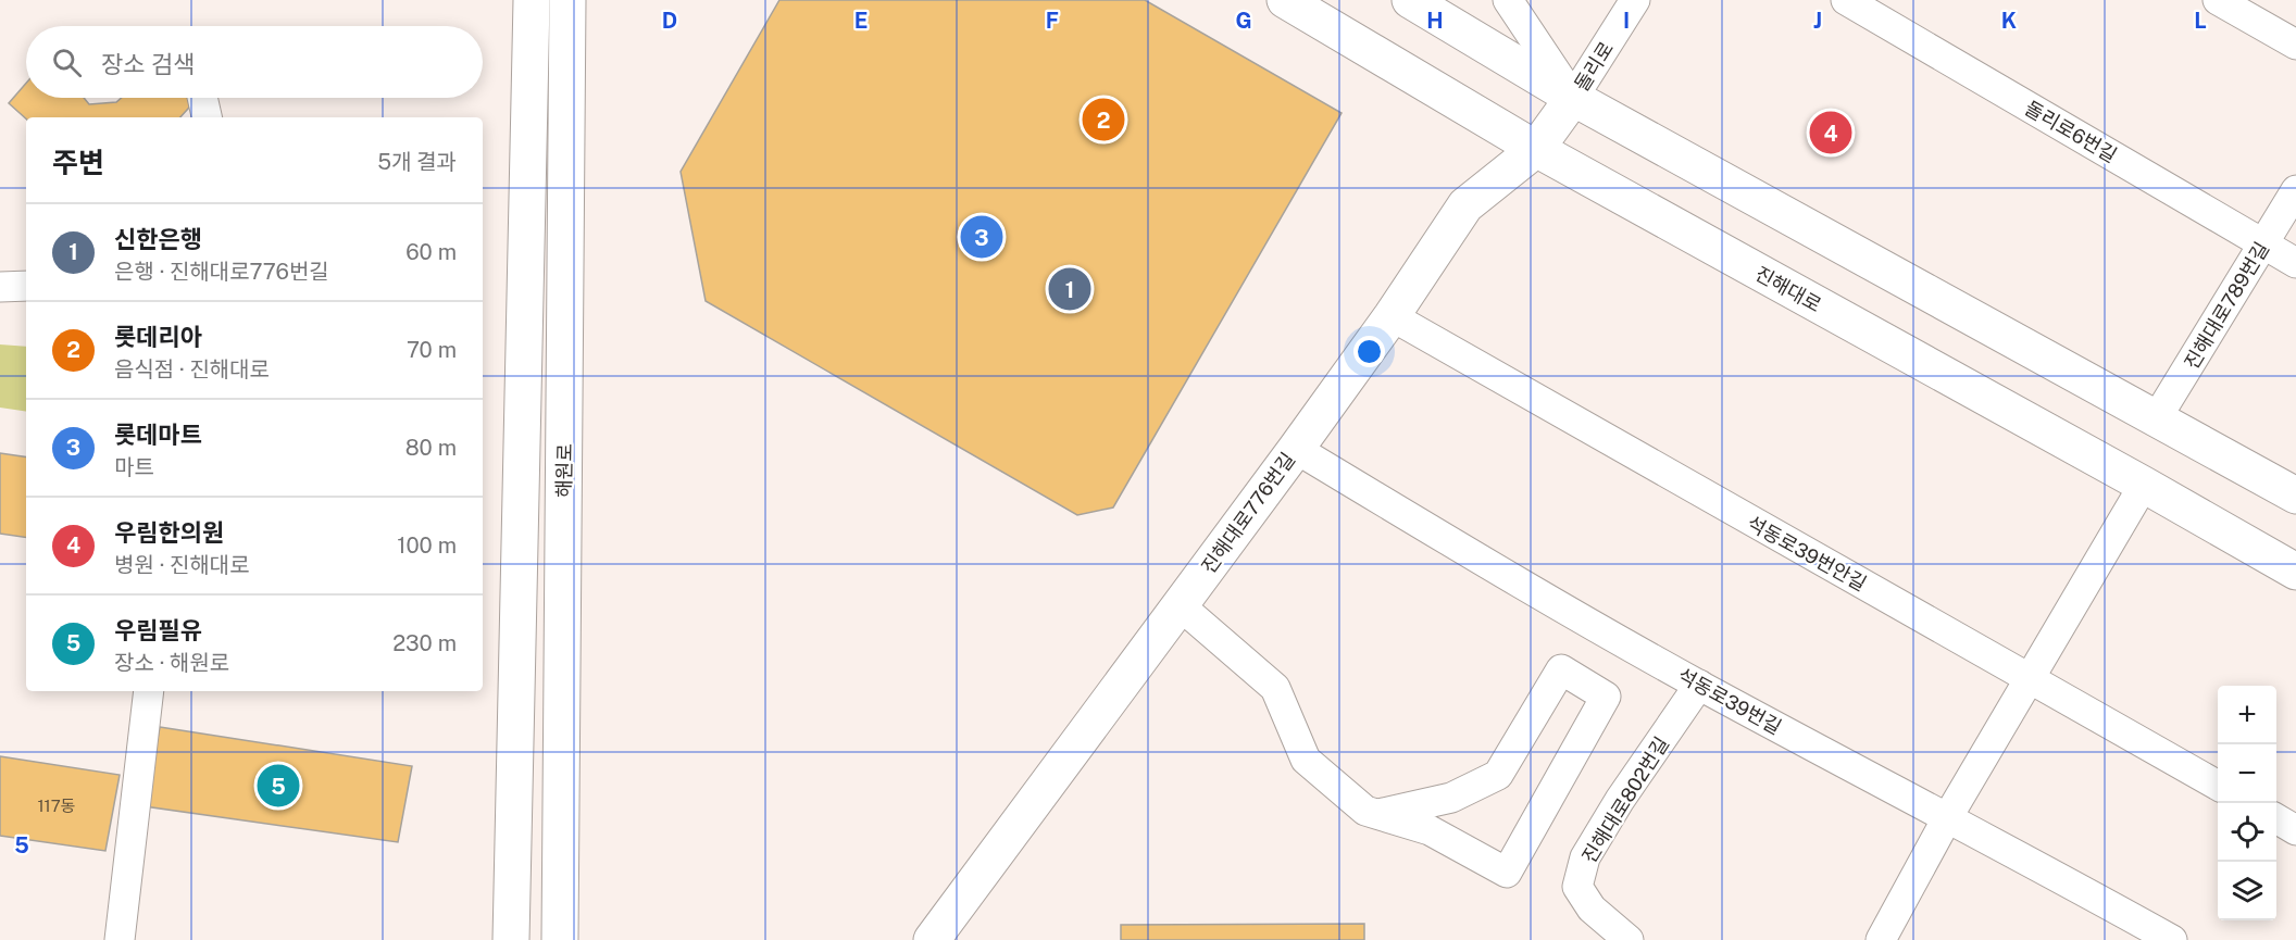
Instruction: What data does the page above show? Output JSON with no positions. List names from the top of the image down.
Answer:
{
  "streets": {
    "main road": ["진해대로", "해원로", "진해대로776번길"],
    "street": [
      "돌리로",
      "돌리로6번길",
      "진해대로789번길",
      "석동로39번안길",
      "석동로39번길",
      "진해대로802번길"
    ]
  },
  "crossings": [
    ["돌리로", "진해대로776번길"],
    ["돌리로6번길", "진해대로789번길"],
    ["진해대로", "진해대로776번길"],
    ["진해대로776번길", "석동로39번안길"],
    ["진해대로776번길", "석동로39번길"],
    ["석동로39번길", "진해대로802번길"]
  ],
  "house_numbers": ["117동"],
  "page": {
    "search": "장소 검색",
    "pins": [
      "2",
      "4",
      "3",
      "1",
      "5"
    ],
    "heading": ["주변", "5개 결과"],
    "list": [
      {
        "mark": "1",
        "name": "신한은행",
        "note": "은행 · 진해대로776번길",
        "value": "60 m"
      },
      {
        "mark": "2",
        "name": "롯데리아",
        "note": "음식점 · 진해대로",
        "value": "70 m"
      },
      {
        "mark": "3",
        "name": "롯데마트",
        "note": "마트",
        "value": "80 m"
      },
      {
        "mark": "4",
        "name": "우림한의원",
        "note": "병원 · 진해대로",
        "value": "100 m"
      },
      {
        "mark": "5",
        "name": "우림필유",
        "note": "장소 · 해원로",
        "value": "230 m"
      }
    ],
    "map_buttons": ["+", "−"]
  },
  "grid": {
    "columns": [
      "D",
      "E",
      "F",
      "G",
      "H",
      "I",
      "J",
      "K",
      "L"
    ],
    "rows": ["5"]
  }
}
